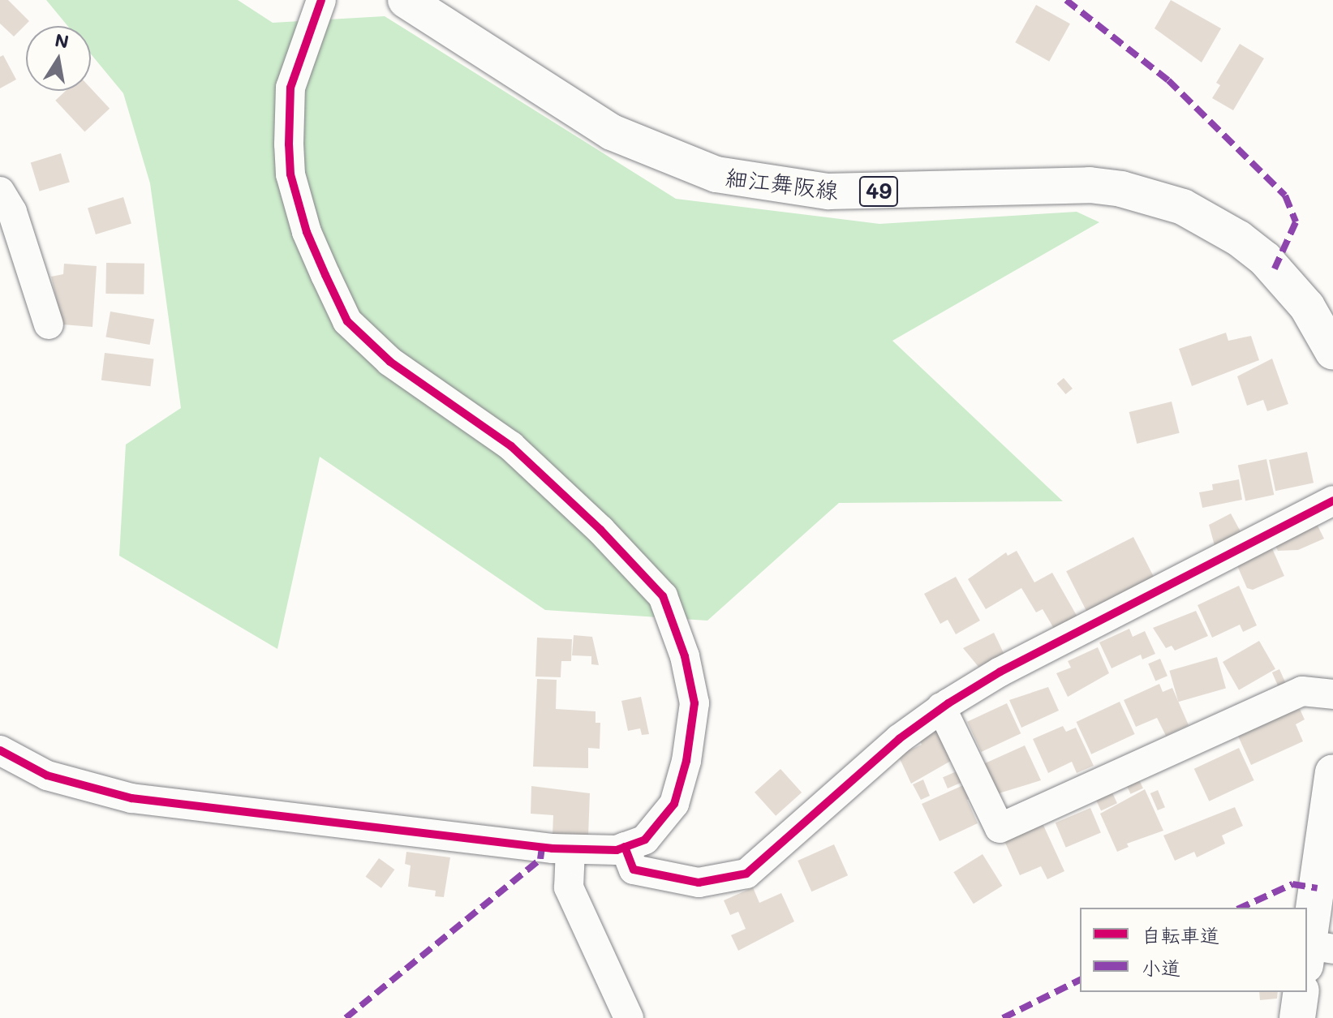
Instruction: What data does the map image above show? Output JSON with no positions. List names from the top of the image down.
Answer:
{
  "streets": {
    "main road": ["細江舞阪線", "49"]
  },
  "legend": ["自転車道", "小道"],
  "north": "top"
}
